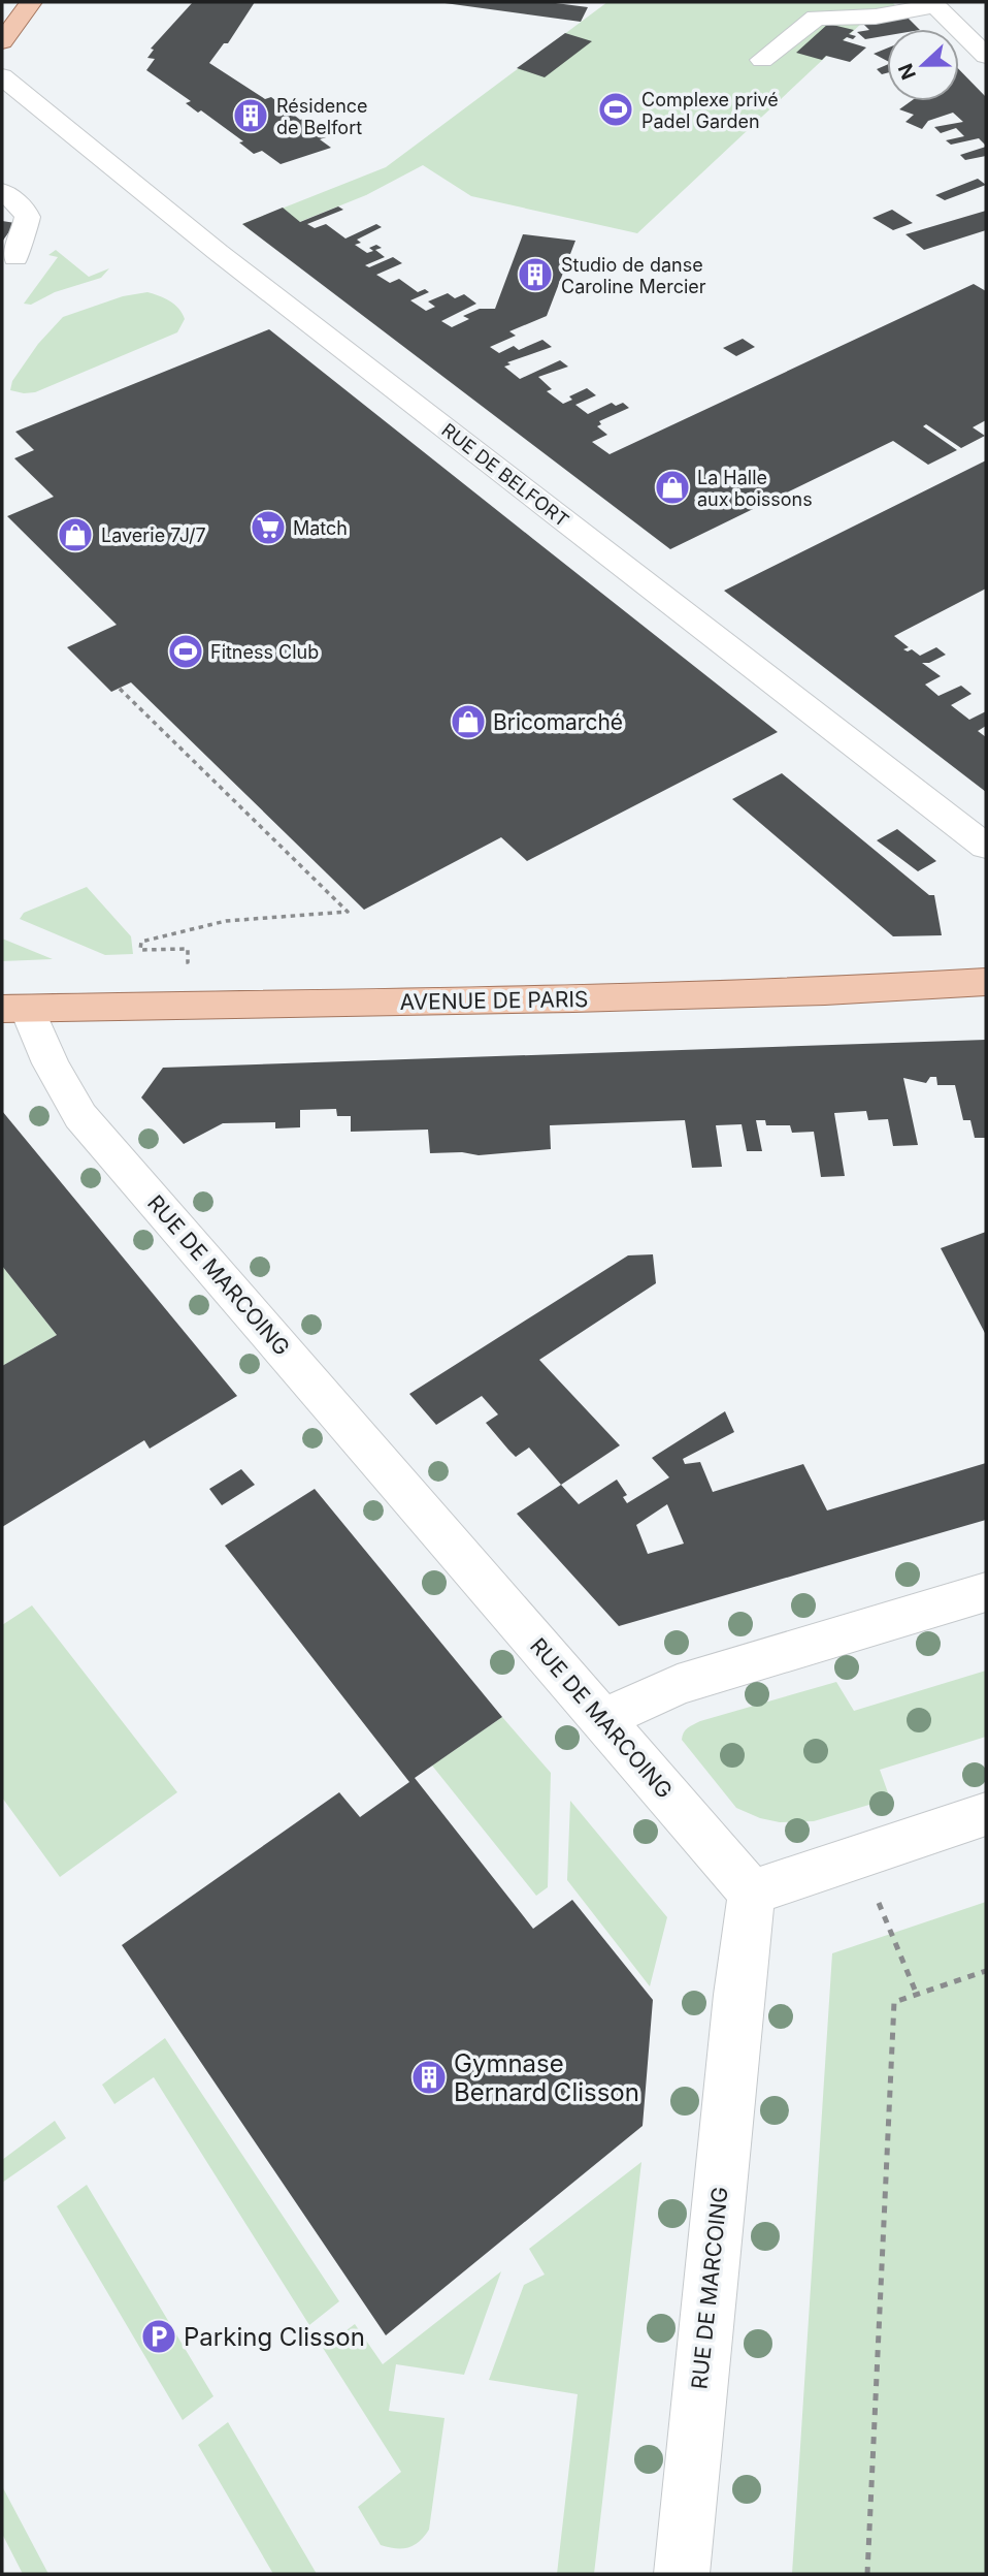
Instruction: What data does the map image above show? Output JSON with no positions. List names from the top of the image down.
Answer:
{
  "streets": {
    "main road": ["AVENUE DE PARIS"],
    "street": ["RUE DE BELFORT", "RUE DE MARCOING"]
  },
  "crossings": [
    ["AVENUE DE PARIS", "RUE DE MARCOING"]
  ],
  "places": {
    "sports": ["Complexe privé Padel Garden", "Fitness Club"],
    "building": ["Résidence de Belfort", "Studio de danse Caroline Mercier", "Gymnase Bernard Clisson"],
    "shop": ["La Halle aux boissons", "Laverie 7J/7", "Bricomarché"],
    "supermarket": ["Match"],
    "parking": ["Parking Clisson"]
  },
  "north": "left"
}
